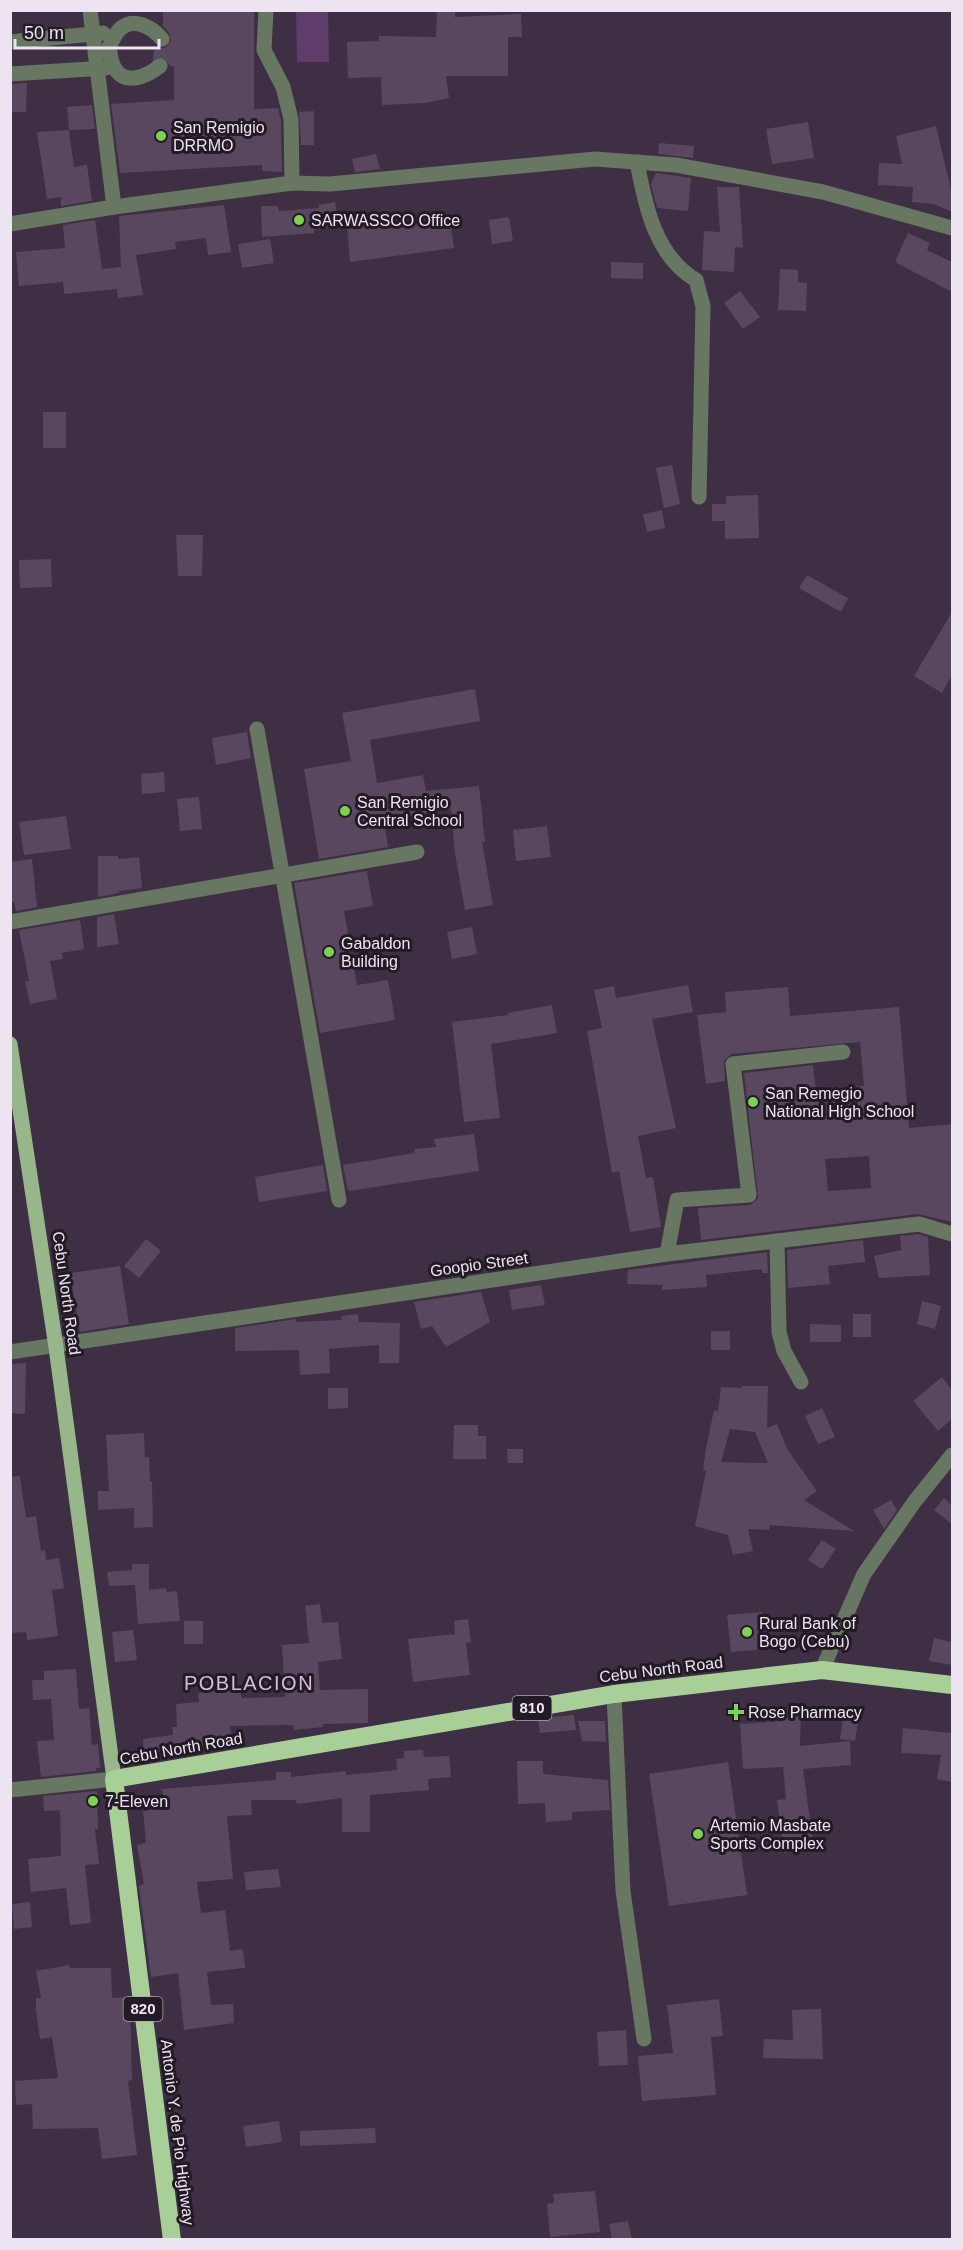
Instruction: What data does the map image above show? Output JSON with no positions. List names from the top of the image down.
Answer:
{
  "streets": {
    "highway": [
      "Cebu North Road",
      "810",
      "820",
      "Antonio Y. de Pio Highway"
    ],
    "street": ["Goopio Street"]
  },
  "crossings": [
    ["Goopio Street", "Cebu North Road"],
    ["Cebu North Road", "Antonio Y. de Pio Highway"]
  ],
  "districts": ["POBLACION"],
  "places": {
    "other": [
      "San Remigio DRRMO",
      "SARWASSCO Office",
      "San Remigio Central School",
      "Gabaldon Building",
      "San Remegio National High School",
      "Rural Bank of Bogo (Cebu)",
      "7-Eleven",
      "Artemio Masbate Sports Complex"
    ],
    "health": ["Rose Pharmacy"]
  },
  "scale_bar": "50 m"
}
